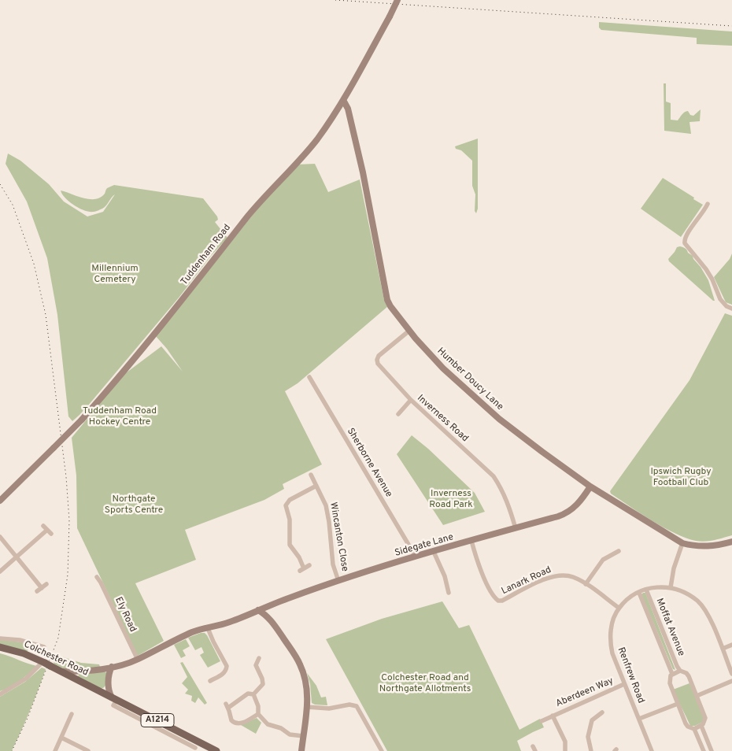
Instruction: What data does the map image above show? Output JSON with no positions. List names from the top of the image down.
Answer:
{
  "streets": {
    "main road": ["Colchester Road", "A1214"],
    "street": [
      "Tuddenham Road",
      "Humber Doucy Lane",
      "Inverness Road",
      "Sherborne Avenue",
      "Wincanton Close",
      "Sidegate Lane",
      "Lanark Road",
      "Ely Road",
      "Moffat Avenue",
      "Renfrew Road",
      "Aberdeen Way"
    ]
  },
  "crossings": [
    ["Tuddenham Road", "Humber Doucy Lane"],
    ["Humber Doucy Lane", "Inverness Road"],
    ["Humber Doucy Lane", "Sidegate Lane"],
    ["Inverness Road", "Sidegate Lane"],
    ["Sherborne Avenue", "Sidegate Lane"],
    ["Wincanton Close", "Sidegate Lane"],
    ["Sidegate Lane", "Lanark Road"],
    ["Sidegate Lane", "Ely Road"],
    ["Sidegate Lane", "Colchester Road"],
    ["Lanark Road", "Renfrew Road"],
    ["Renfrew Road", "Aberdeen Way"]
  ],
  "parks": [
    "Millennium Cemetery",
    "Tuddenham Road Hockey Centre",
    "Ipswich Rugby Football Club",
    "Inverness Road Park",
    "Northgate Sports Centre",
    "Colchester Road and Northgate Allotments"
  ]
}
